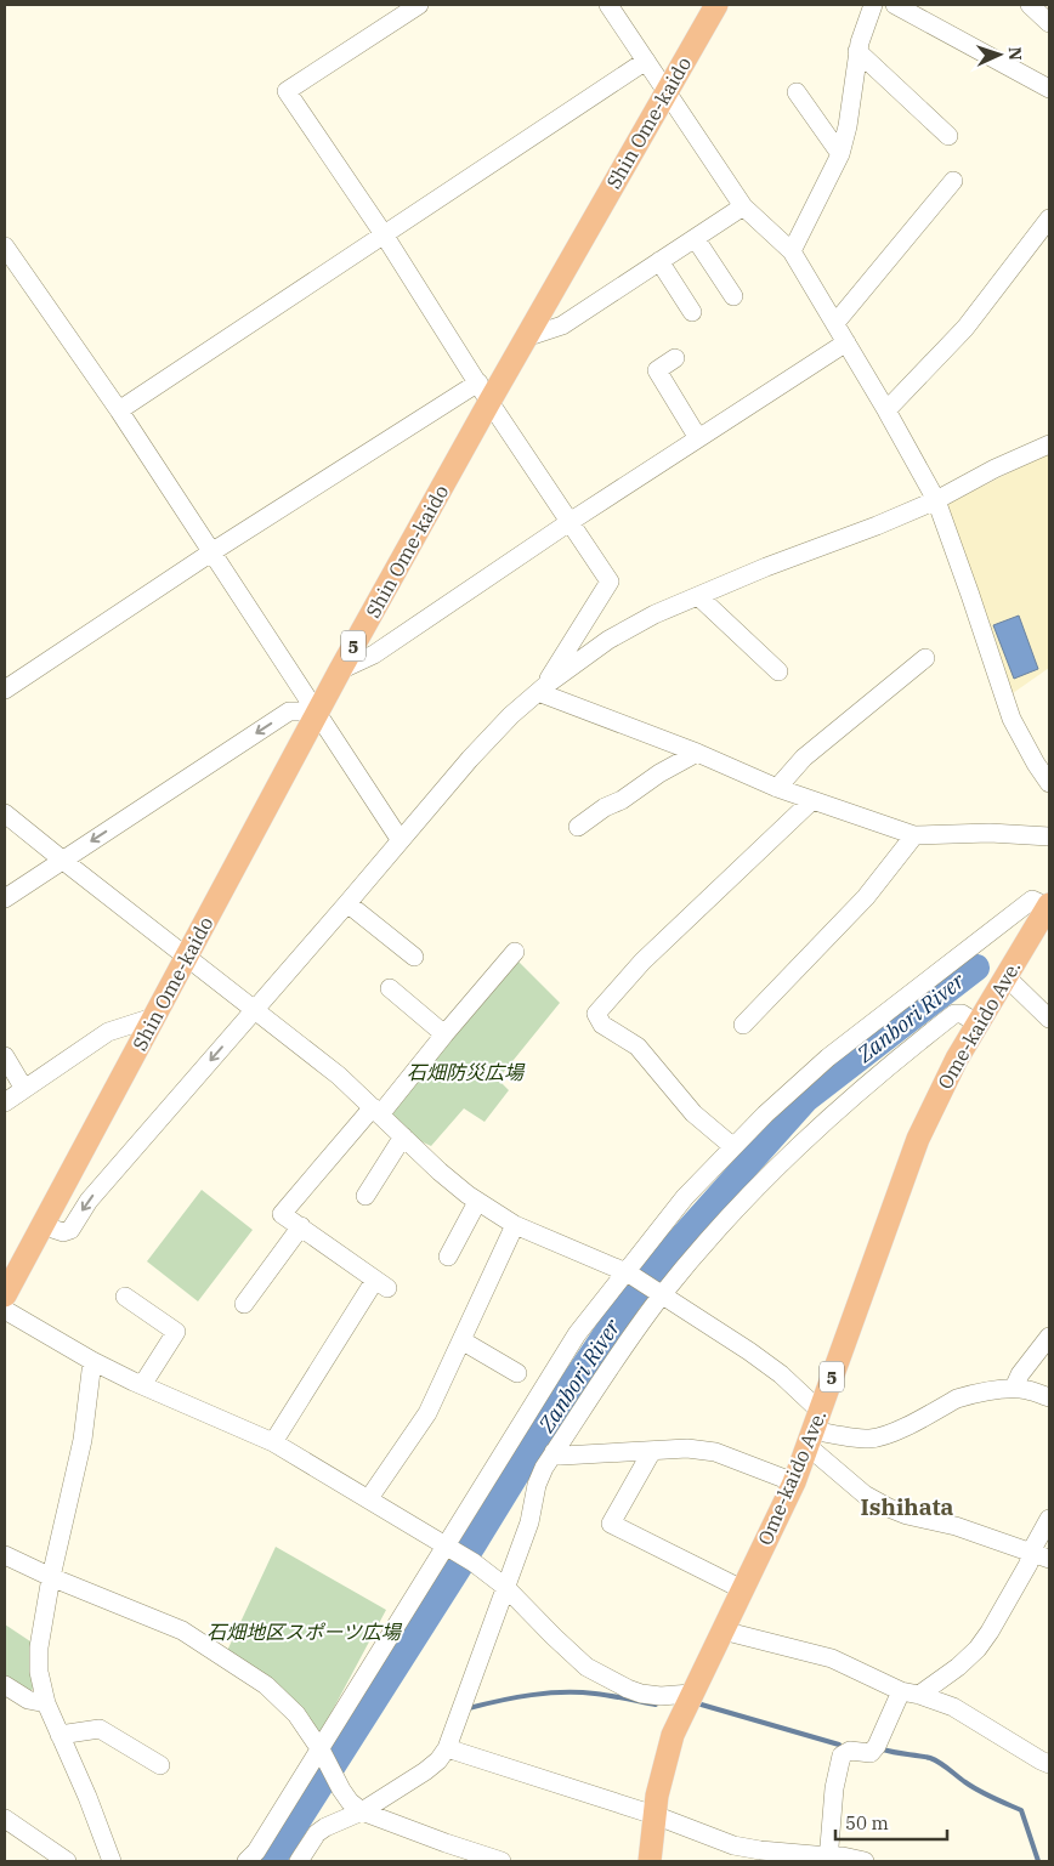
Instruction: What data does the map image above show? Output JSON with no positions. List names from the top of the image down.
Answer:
{
  "streets": {
    "main road": ["Shin Ome-kaido", "5", "Ome-kaido Ave."]
  },
  "districts": ["Ishihata"],
  "water": ["Zanbori River"],
  "parks": ["石畑防災広場", "石畑地区スポーツ広場"],
  "scale_bar": "50 m",
  "north": "right"
}
